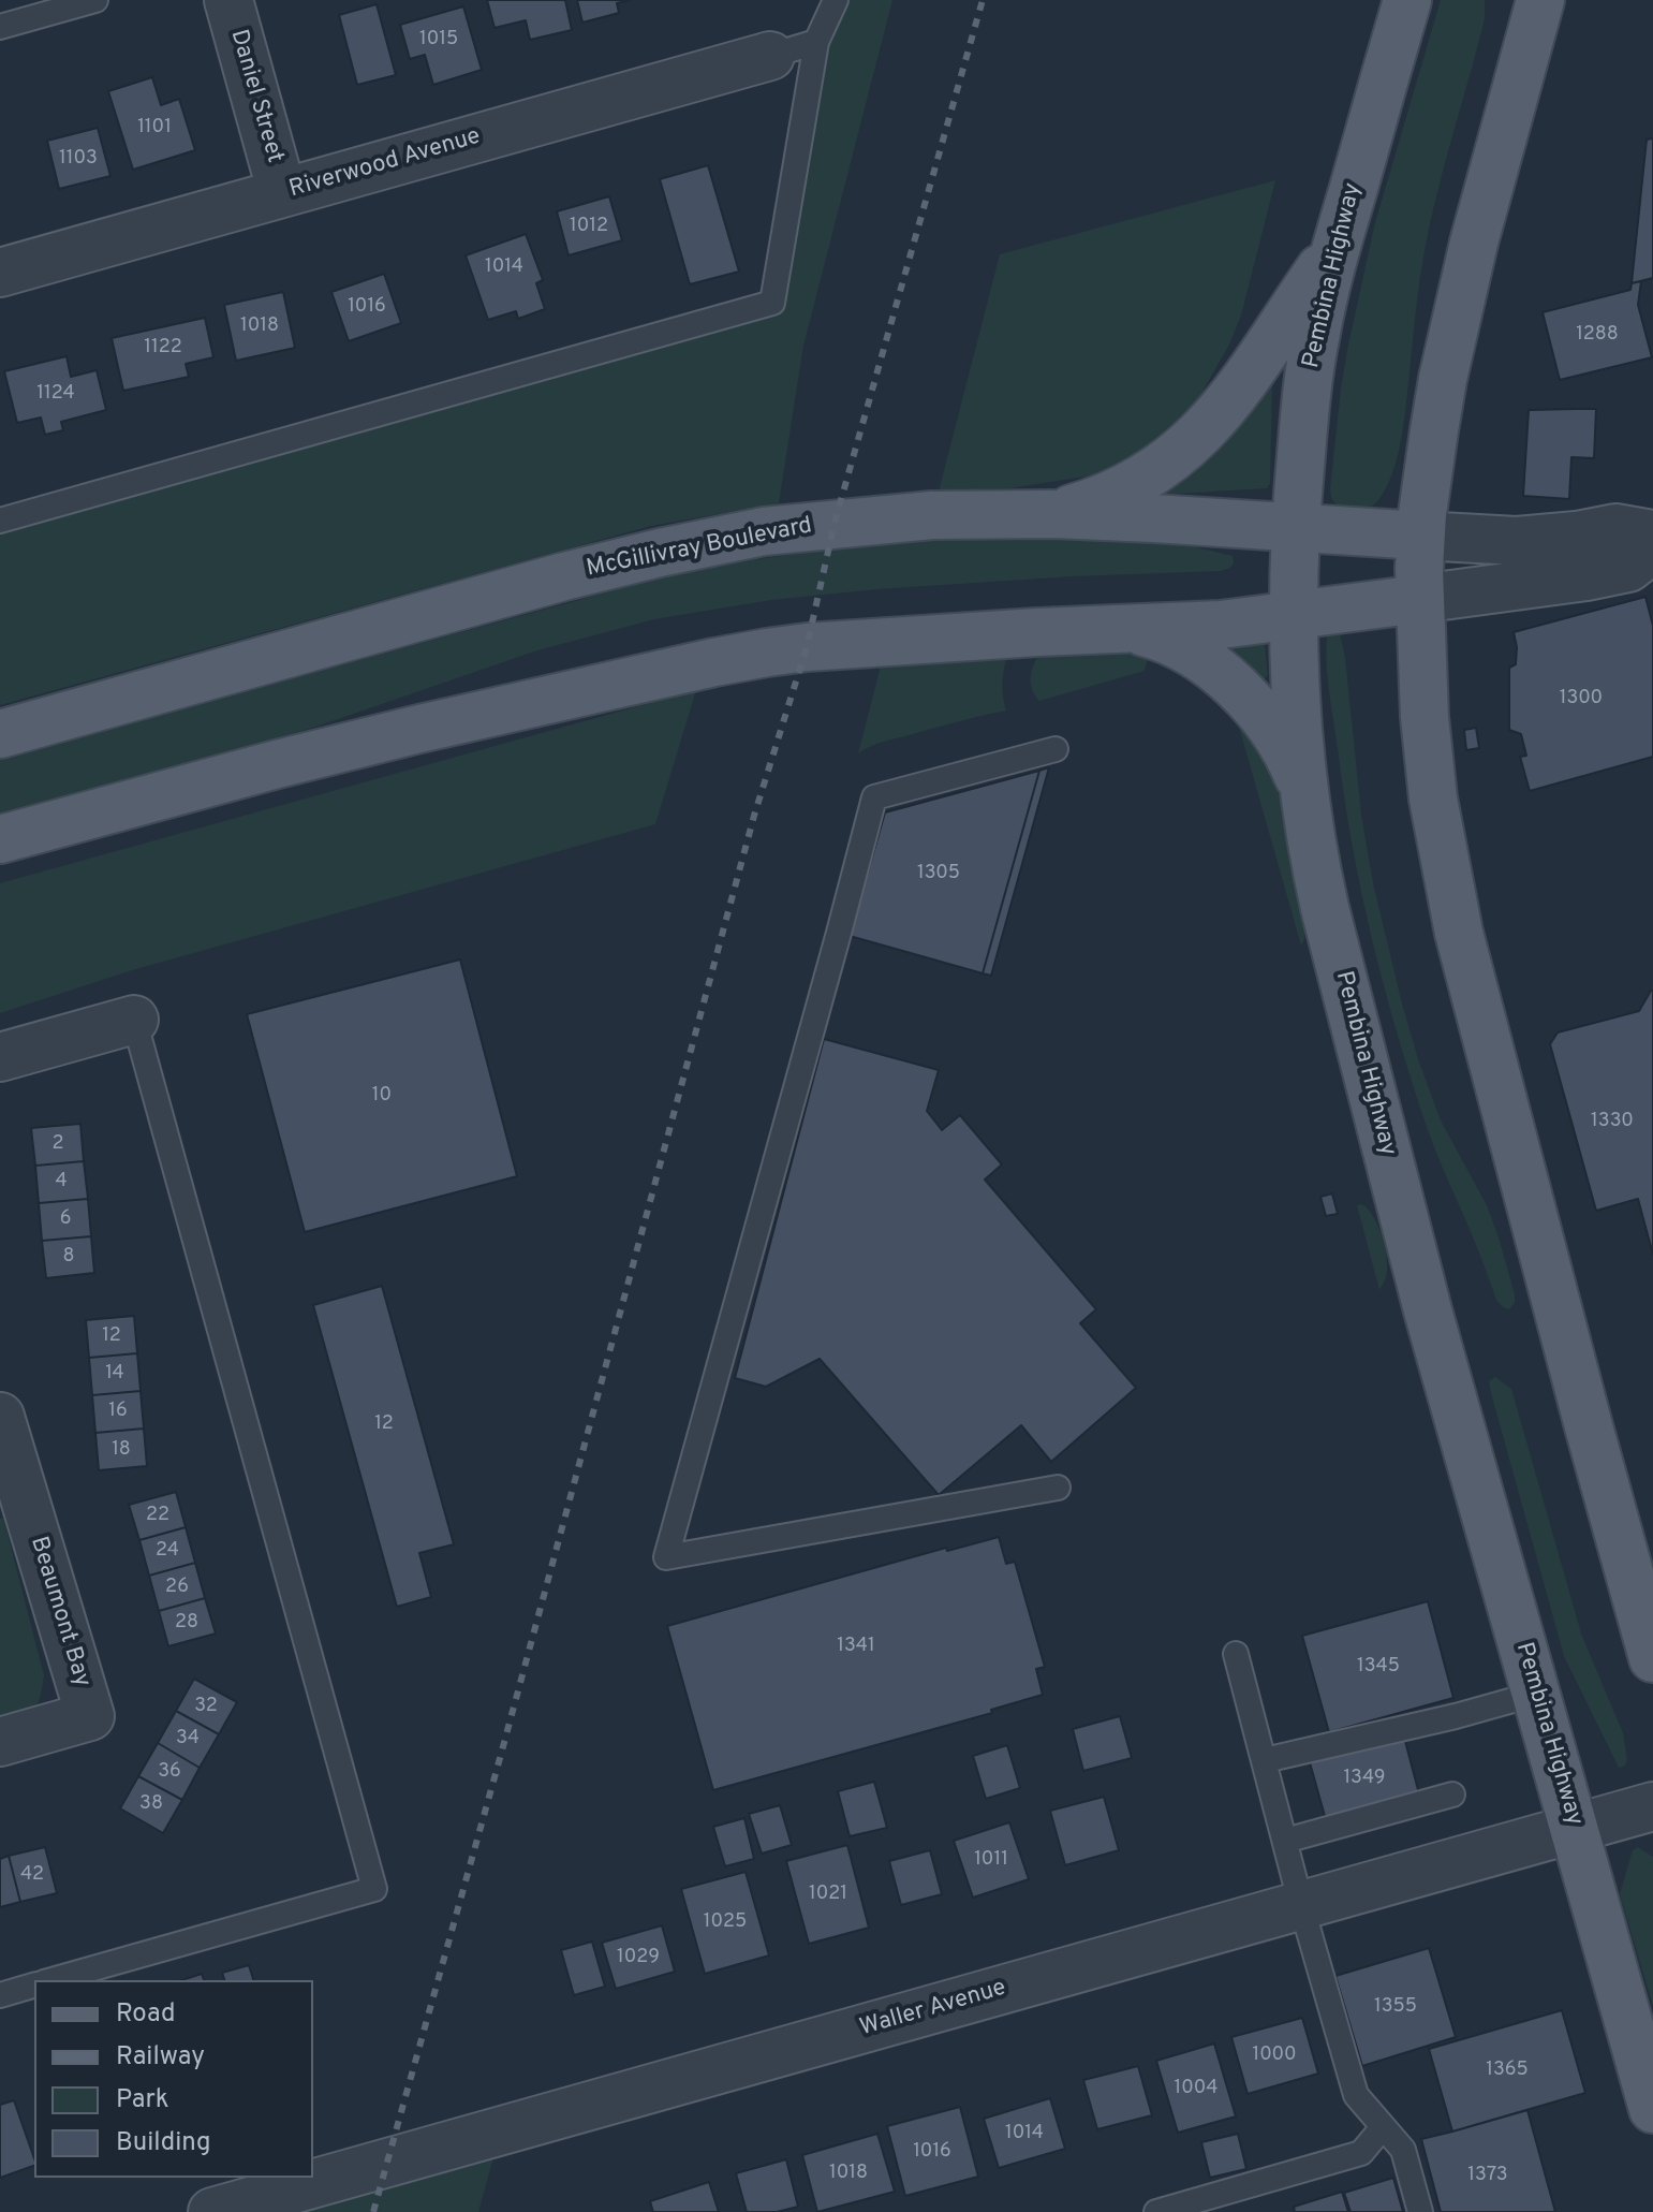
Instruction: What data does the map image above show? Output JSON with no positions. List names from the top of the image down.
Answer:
{
  "streets": {
    "main road": ["Pembina Highway", "McGillivray Boulevard"],
    "street": [
      "Daniel Street",
      "Riverwood Avenue",
      "Beaumont Bay",
      "Waller Avenue"
    ]
  },
  "crossings": [
    ["Daniel Street", "Riverwood Avenue"],
    ["Pembina Highway", "McGillivray Boulevard"],
    ["Pembina Highway", "Waller Avenue"]
  ],
  "house_numbers": [
    "1015",
    "1101",
    "1103",
    "1012",
    "1014",
    "1016",
    "1018",
    "1288",
    "1122",
    "1124",
    "1300",
    "1305",
    "10",
    "1330",
    "2",
    "4",
    "6",
    "8",
    "12",
    "14",
    "16",
    "12",
    "18",
    "22",
    "24",
    "26",
    "28",
    "1341",
    "1345",
    "32",
    "34",
    "36",
    "1349",
    "38",
    "1011",
    "42",
    "1021",
    "1025",
    "1029",
    "1355",
    "1000",
    "1365",
    "1004",
    "1014",
    "1016",
    "1018",
    "1373"
  ],
  "legend": [
    "Road",
    "Railway",
    "Park",
    "Building"
  ]
}
